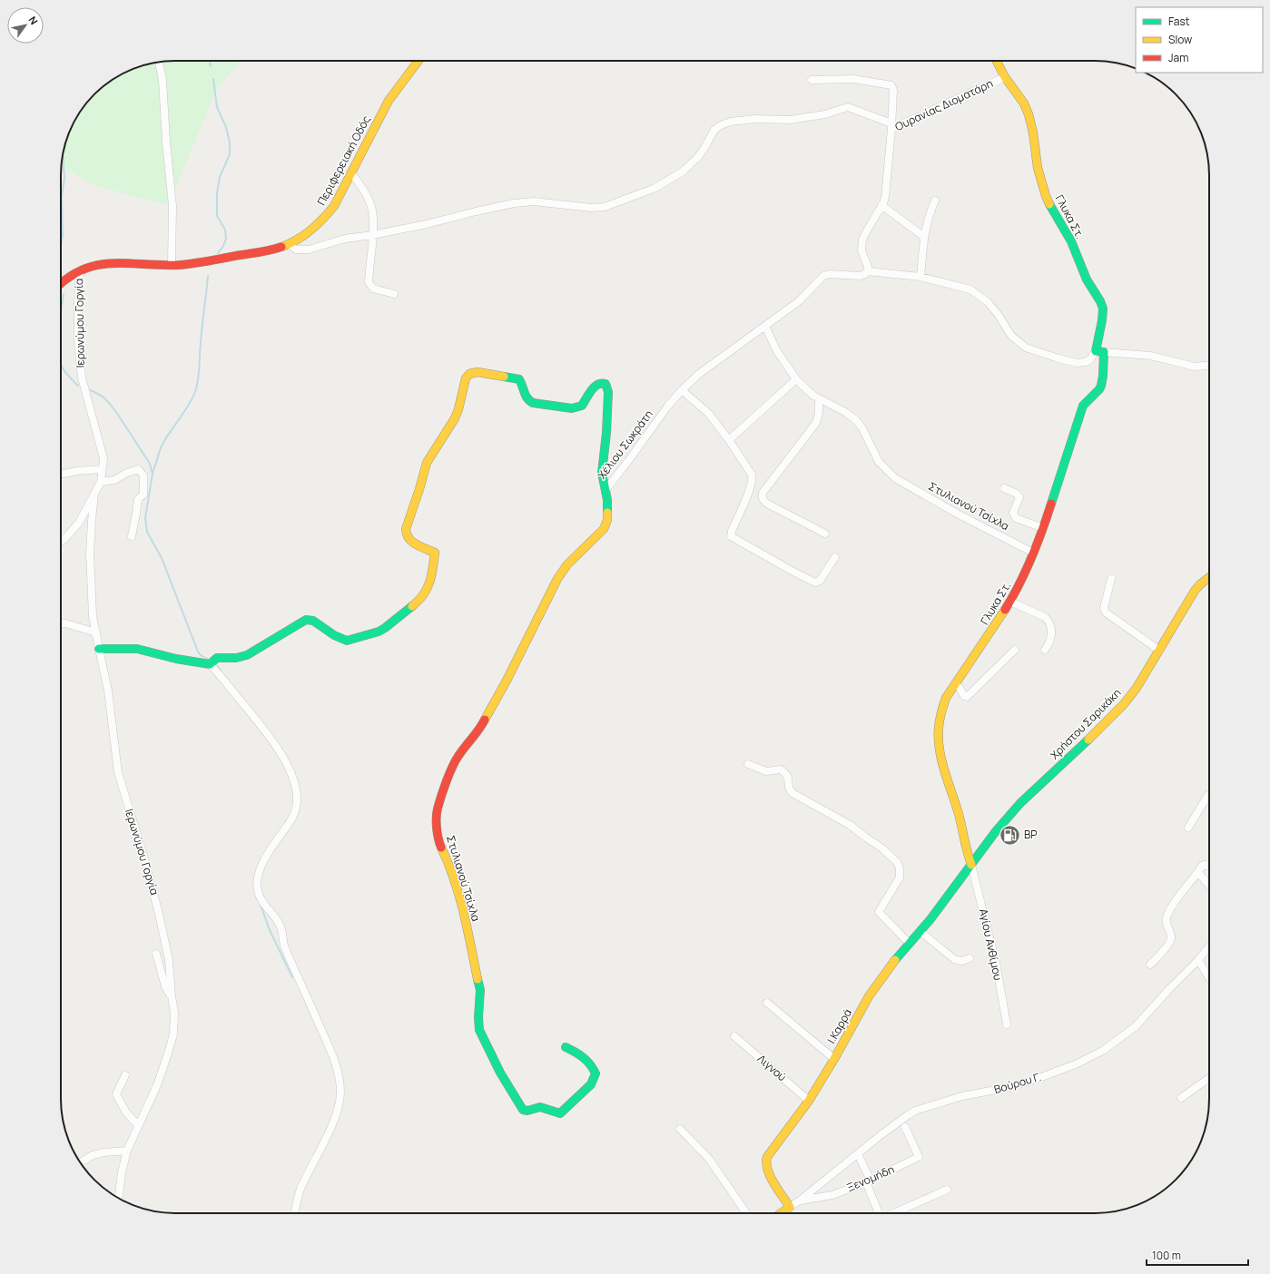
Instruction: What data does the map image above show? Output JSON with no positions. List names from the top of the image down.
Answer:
{
  "streets": {
    "street": [
      "Ουρανίας Διοματάρη",
      "Περιφερειακή Οδός",
      "Γλυκα Στ.",
      "Ιερωνύμου Γοργία",
      "Χέλιου Σωκράτη",
      "Στυλιανού Τσίχλα",
      "Χρήστου Σαρικάκη",
      "Αγίου Ανθίμου",
      "Ι.Καρρά",
      "Λιγνού",
      "Βούρου Γ.",
      "Ξενομήδη"
    ]
  },
  "crossings": [
    ["Ουρανίας Διοματάρη", "Γλυκα Στ."],
    ["Περιφερειακή Οδός", "Ιερωνύμου Γοργία"],
    ["Γλυκα Στ.", "Στυλιανού Τσίχλα"],
    ["Γλυκα Στ.", "Χρήστου Σαρικάκη"],
    ["Γλυκα Στ.", "Αγίου Ανθίμου"],
    ["Γλυκα Στ.", "Ι.Καρρά"],
    ["Χέλιου Σωκράτη", "Στυλιανού Τσίχλα"],
    ["Χρήστου Σαρικάκη", "Αγίου Ανθίμου"],
    ["Χρήστου Σαρικάκη", "Ι.Καρρά"],
    ["Αγίου Ανθίμου", "Ι.Καρρά"],
    ["Ι.Καρρά", "Λιγνού"],
    ["Ι.Καρρά", "Ξενομήδη"],
    ["Βούρου Γ.", "Ξενομήδη"]
  ],
  "places": {
    "fuel station": ["BP"]
  },
  "legend": ["Fast", "Slow", "Jam"],
  "scale_bar": "100 m",
  "north": "top right"
}
